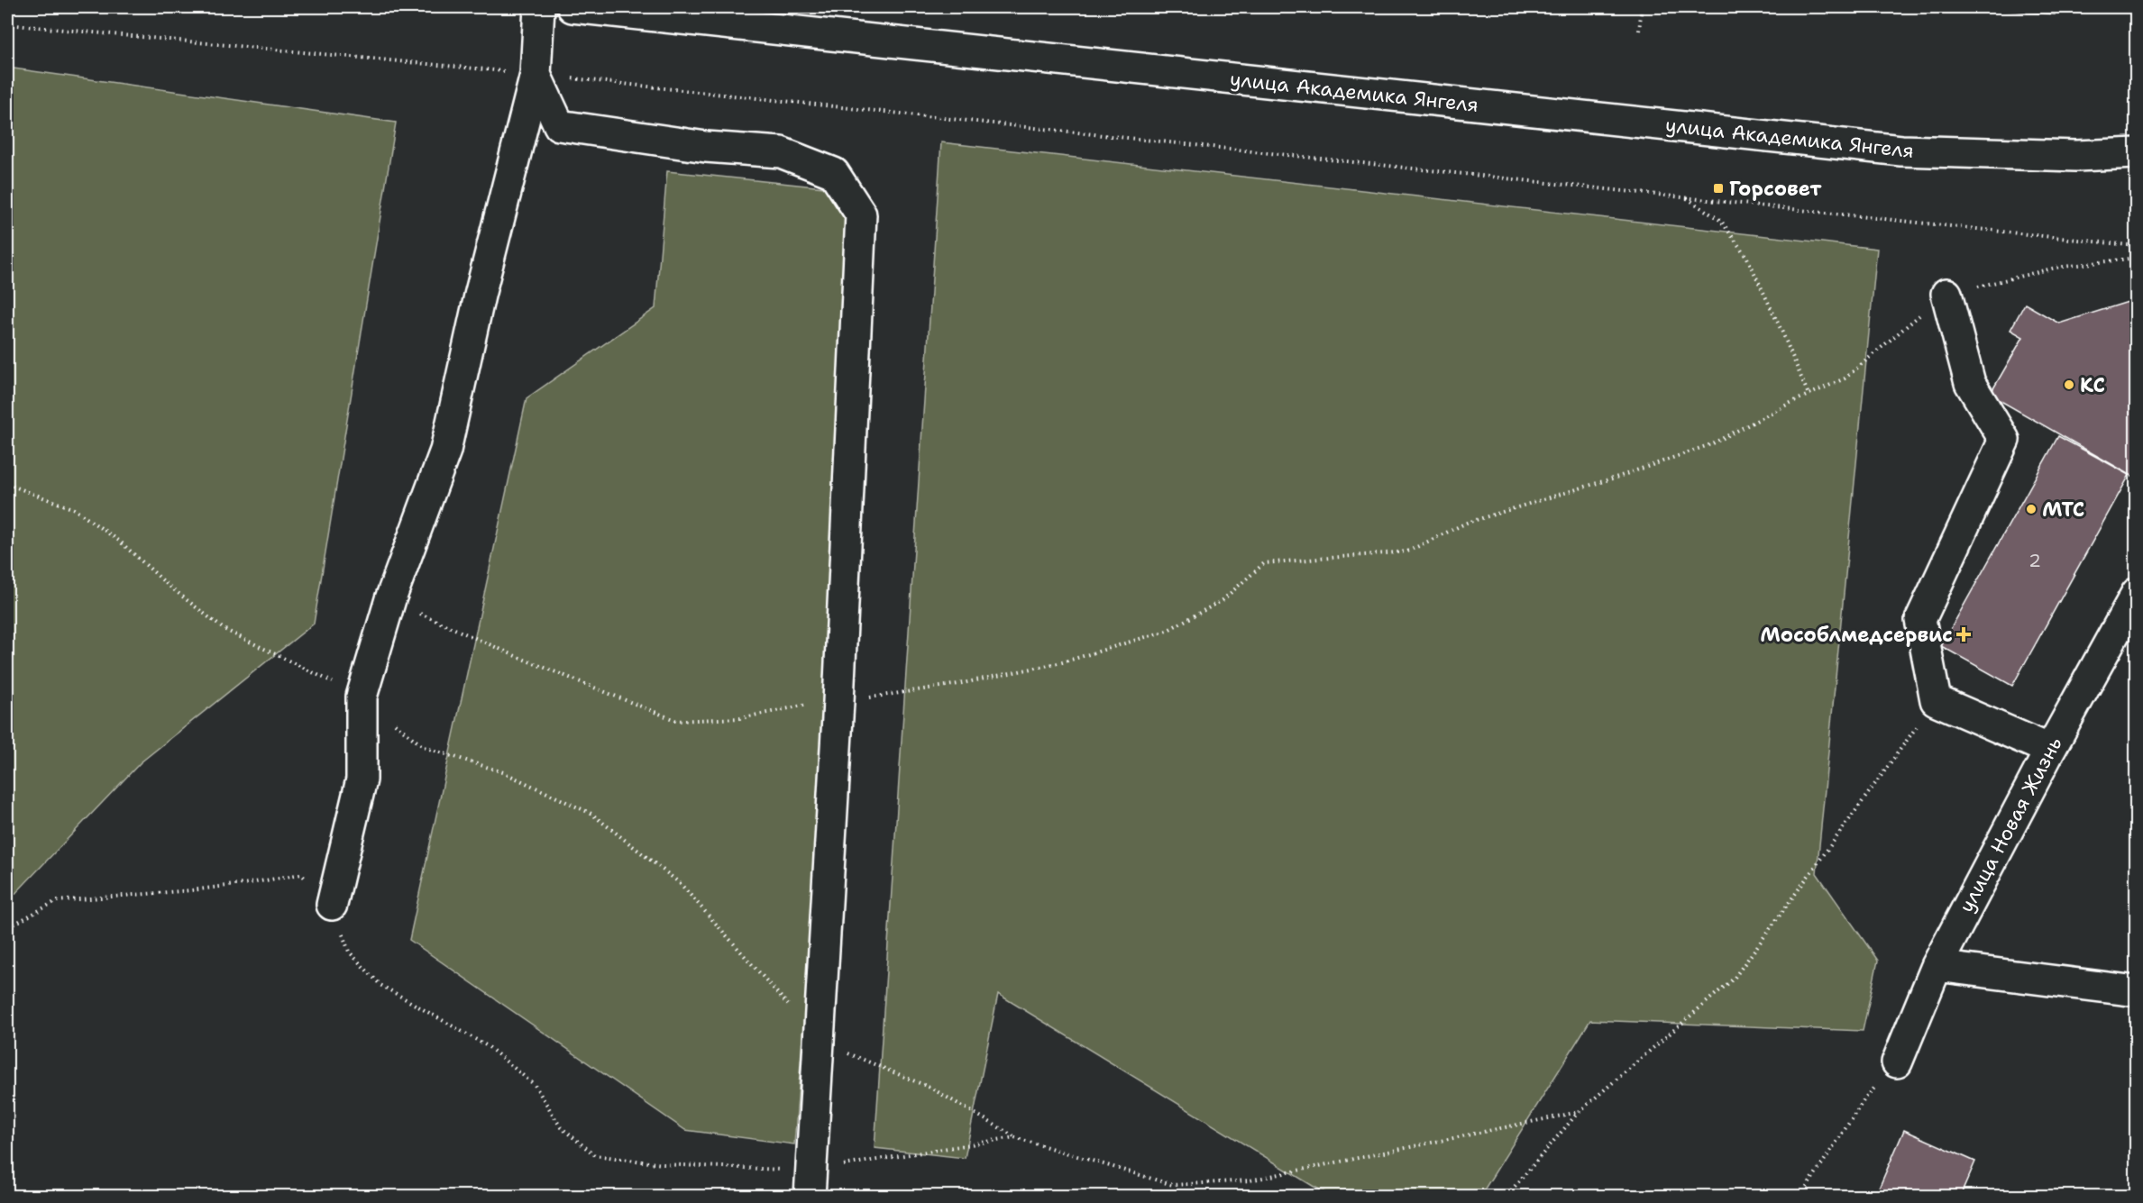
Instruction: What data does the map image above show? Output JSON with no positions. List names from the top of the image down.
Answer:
{
  "streets": {
    "street": ["улица Академика Янгеля", "улица Новая Жизнь"]
  },
  "places": {
    "transit": ["Горсовет"],
    "other": ["КС", "МТС"],
    "health": ["Мособлмедсервис"]
  },
  "house_numbers": ["2"]
}
